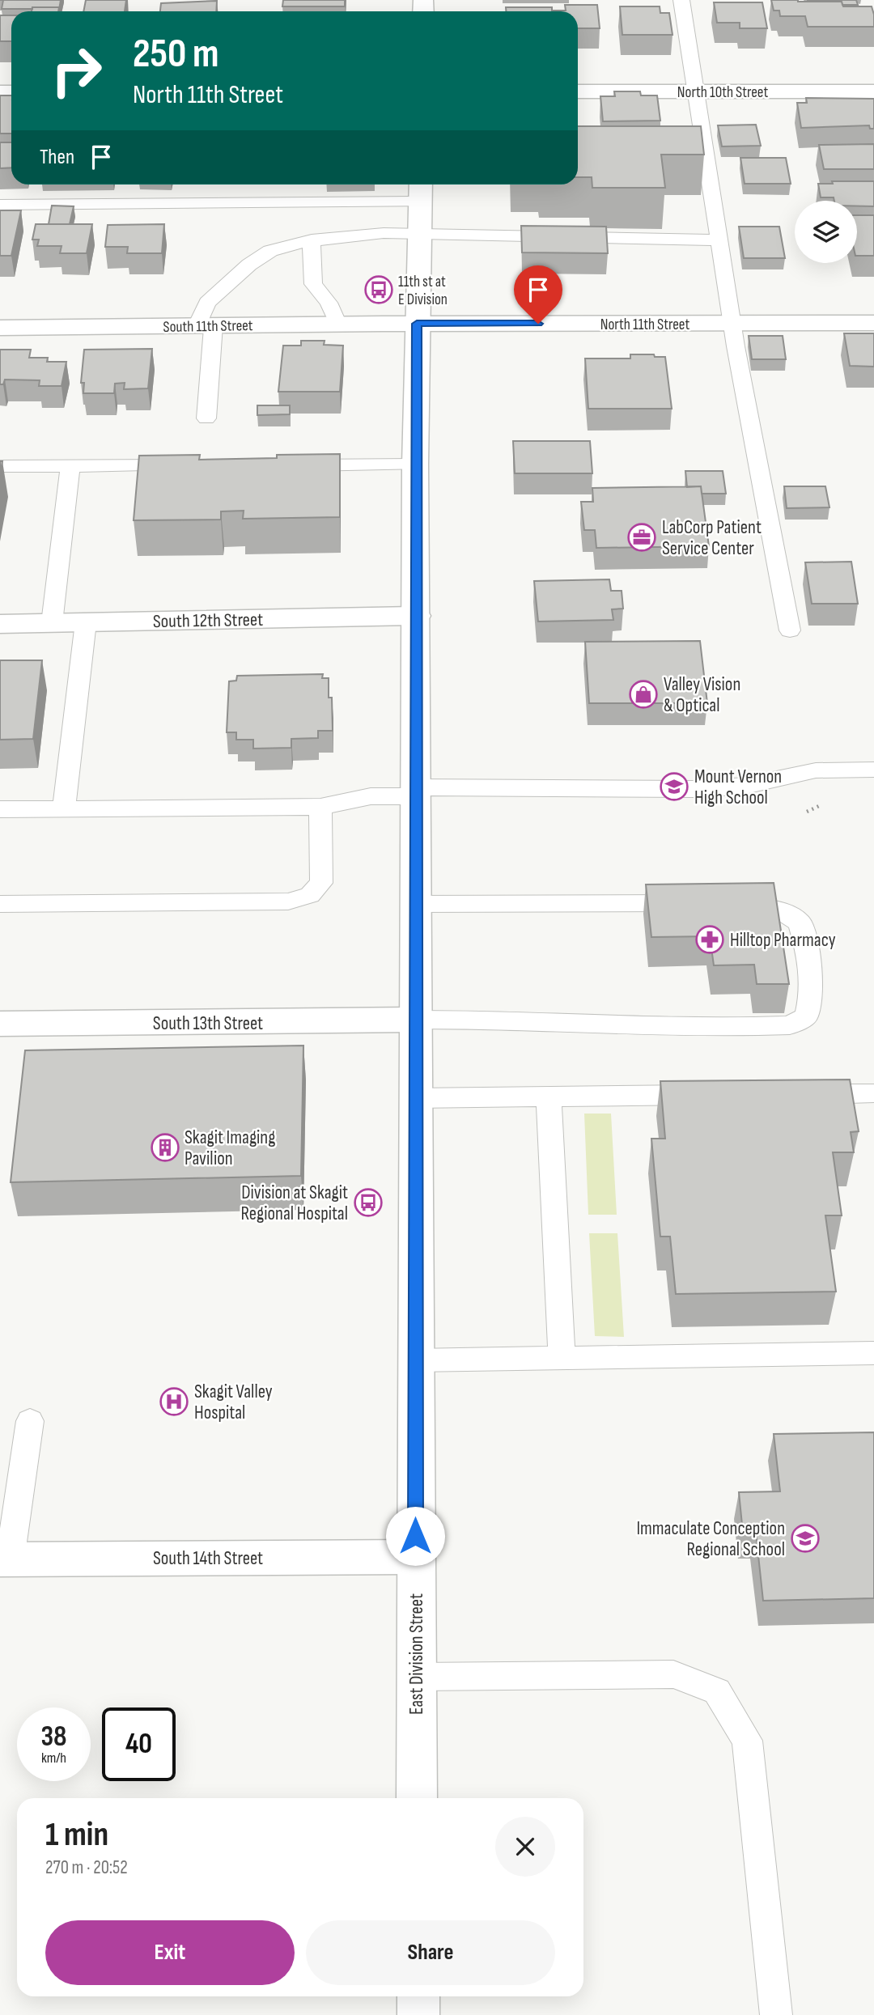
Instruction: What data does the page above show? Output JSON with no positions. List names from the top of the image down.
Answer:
{
  "streets": {
    "street": [
      "North 10th Street",
      "North 11th Street",
      "South 11th Street",
      "South 12th Street",
      "South 13th Street",
      "South 14th Street",
      "East Division Street"
    ]
  },
  "crossings": [
    ["North 11th Street", "South 11th Street"],
    ["North 11th Street", "East Division Street"],
    ["South 11th Street", "East Division Street"],
    ["South 12th Street", "East Division Street"],
    ["South 13th Street", "East Division Street"],
    ["South 14th Street", "East Division Street"]
  ],
  "places": {
    "bus stop": ["11th st at E Division", "Division at Skagit Regional Hospital"],
    "office": ["LabCorp Patient Service Center"],
    "shop": ["Valley Vision & Optical"],
    "school or university": ["Mount Vernon High School", "Immaculate Conception Regional School"],
    "pharmacy": ["Hilltop Pharmacy"],
    "building": ["Skagit Imaging Pavilion"],
    "hospital": ["Skagit Valley Hospital"]
  },
  "page": {
    "turn": ["250 m", "North 11th Street"],
    "then": "Then",
    "speed": "38 km/h",
    "limit": "40",
    "heading": ["1 min", "270 m · 20:52"],
    "buttons": ["Exit", "Share"]
  }
}
